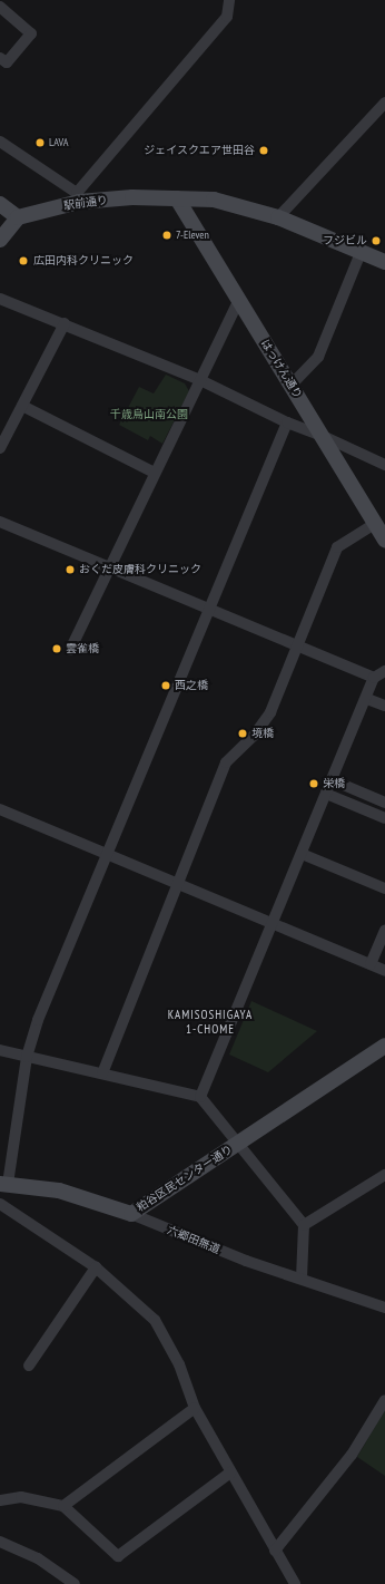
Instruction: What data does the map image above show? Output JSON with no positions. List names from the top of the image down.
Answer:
{
  "streets": {
    "street": [
      "駅前通り",
      "はっけん通り",
      "粕谷区民センター通り",
      "六郷田無道"
    ]
  },
  "crossings": [
    ["駅前通り", "はっけん通り"],
    ["粕谷区民センター通り", "六郷田無道"]
  ],
  "districts": ["KAMISOSHIGAYA 1-CHOME"],
  "parks": ["千歳烏山南公園"],
  "places": [
    "LAVA",
    "ジェイスクエア世田谷",
    "7-Eleven",
    "フジビル",
    "広田内科クリニック",
    "おくだ皮膚科クリニック",
    "雲雀橋",
    "西之橋",
    "境橋",
    "栄橋"
  ]
}
